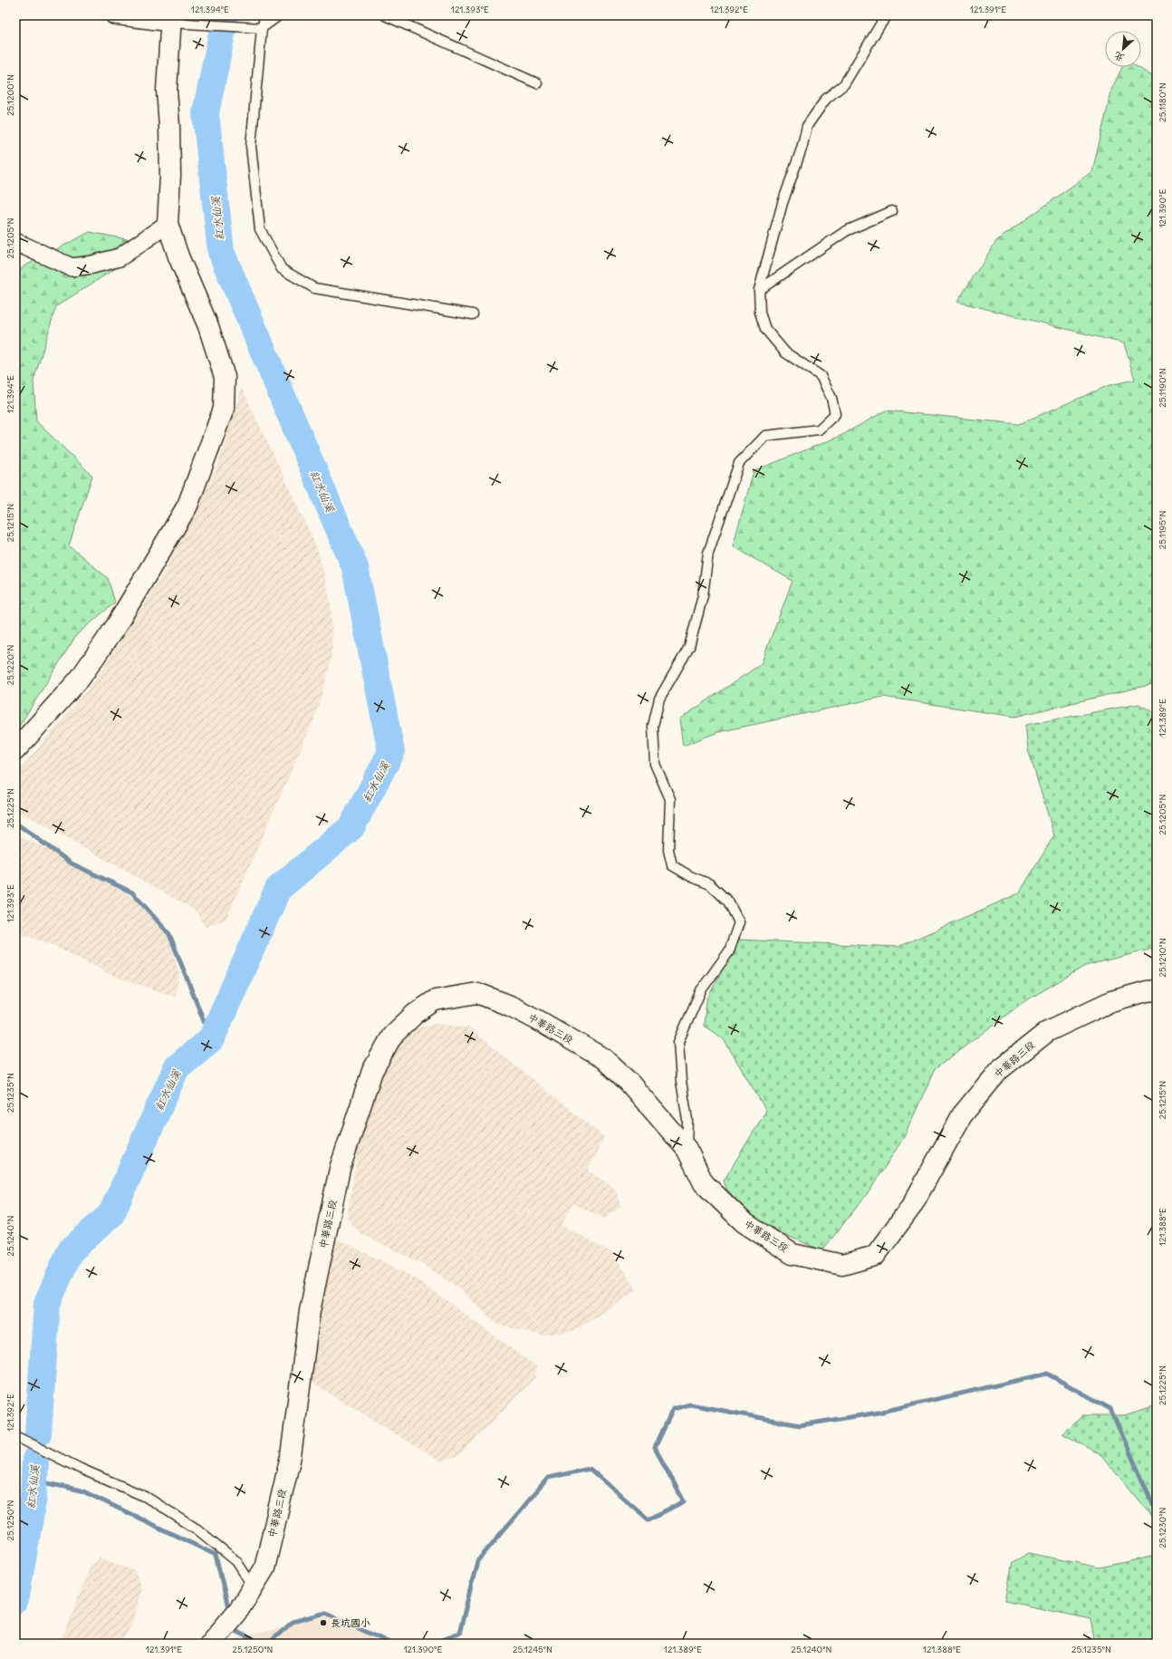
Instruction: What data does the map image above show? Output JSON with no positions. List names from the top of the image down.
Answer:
{
  "streets": {
    "main road": ["中華路三段"]
  },
  "water": ["紅水仙溪"],
  "places": ["長坑國小"],
  "north": "bottom left",
  "coordinates": [
    "121.394°E",
    "121.393°E",
    "121.392°E",
    "121.391°E",
    "25.1200°N",
    "25.1180°N",
    "121.390°E",
    "25.1205°N",
    "25.1190°N",
    "25.1215°N",
    "25.1195°N",
    "25.1220°N",
    "121.389°E",
    "25.1225°N",
    "25.1210°N",
    "25.1235°N",
    "121.388°E",
    "25.1240°N",
    "25.1250°N",
    "25.1230°N",
    "25.1245°N"
  ]
}
